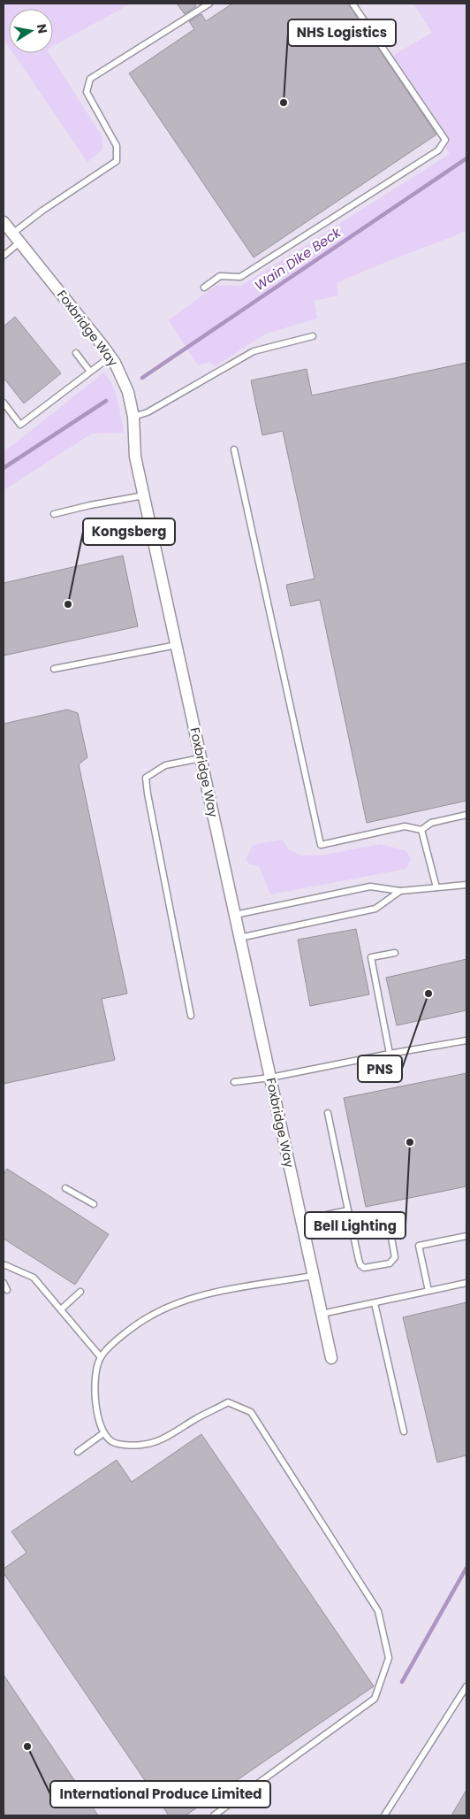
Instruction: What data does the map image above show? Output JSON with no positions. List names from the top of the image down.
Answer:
{
  "streets": {
    "street": ["Foxbridge Way"]
  },
  "water": ["Wain Dike Beck"],
  "places": [
    "NHS Logistics",
    "Kongsberg",
    "PNS",
    "Bell Lighting",
    "International Produce Limited"
  ],
  "north": "right"
}
